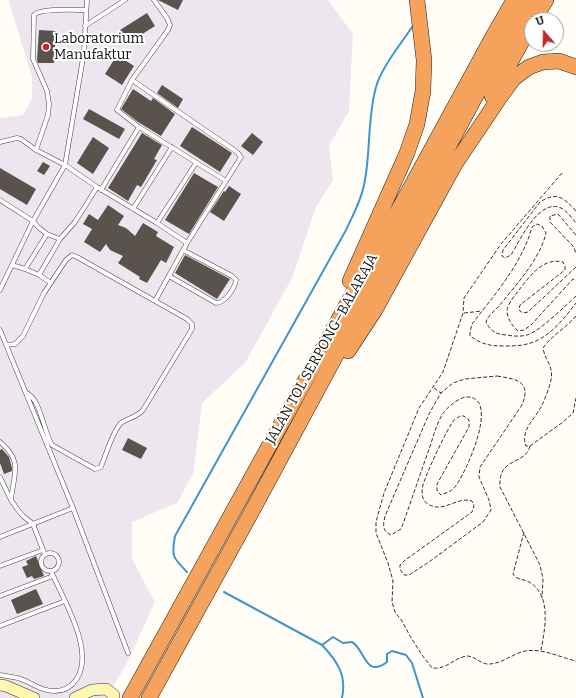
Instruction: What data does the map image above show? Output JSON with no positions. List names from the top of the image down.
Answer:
{
  "streets": {
    "highway": ["JALAN TOL SERPONG–BALARAJA"]
  },
  "places": ["Laboratorium Manufaktur"],
  "north": "top"
}
